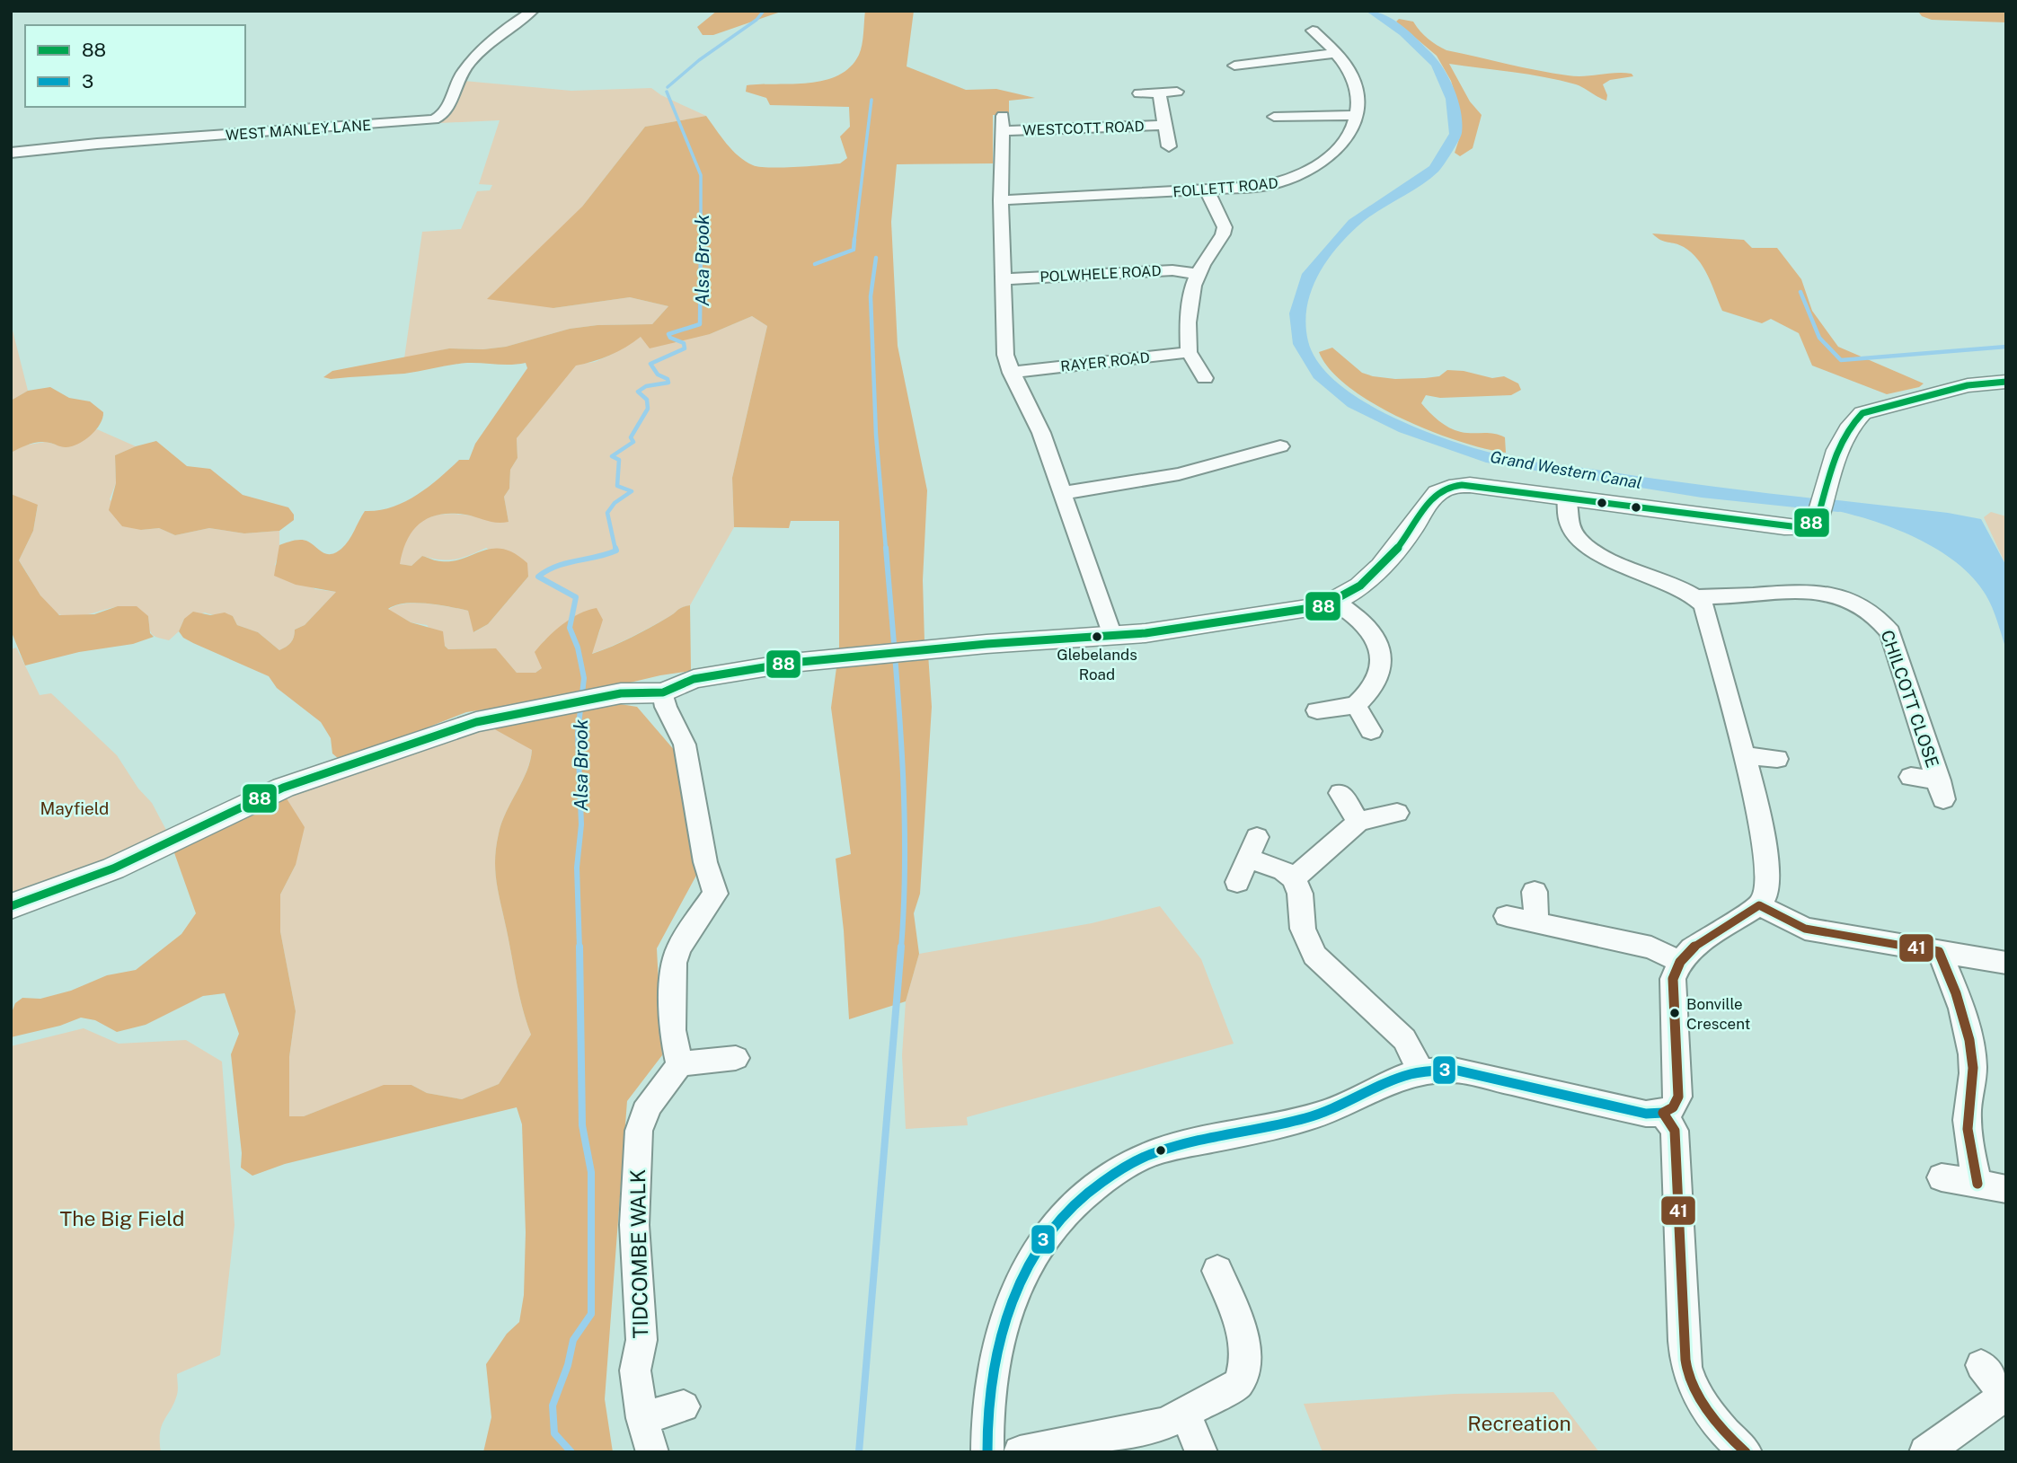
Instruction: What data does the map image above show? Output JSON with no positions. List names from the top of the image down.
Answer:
{
  "streets": {
    "street": [
      "WESTCOTT ROAD",
      "WEST MANLEY LANE",
      "FOLLETT ROAD",
      "POLWHELE ROAD",
      "RAYER ROAD",
      "CHILCOTT CLOSE",
      "TIDCOMBE WALK"
    ]
  },
  "crossings": [
    ["WESTCOTT ROAD", "FOLLETT ROAD"]
  ],
  "water": ["Alsa Brook", "Grand Western Canal"],
  "parks": ["Mayfield", "The Big Field", "Recreation"],
  "places": ["Glebelands Road", "Bonville Crescent"],
  "lines": ["transit line 88", "transit line 41", "transit line 3"],
  "legend": ["88", "3"]
}
